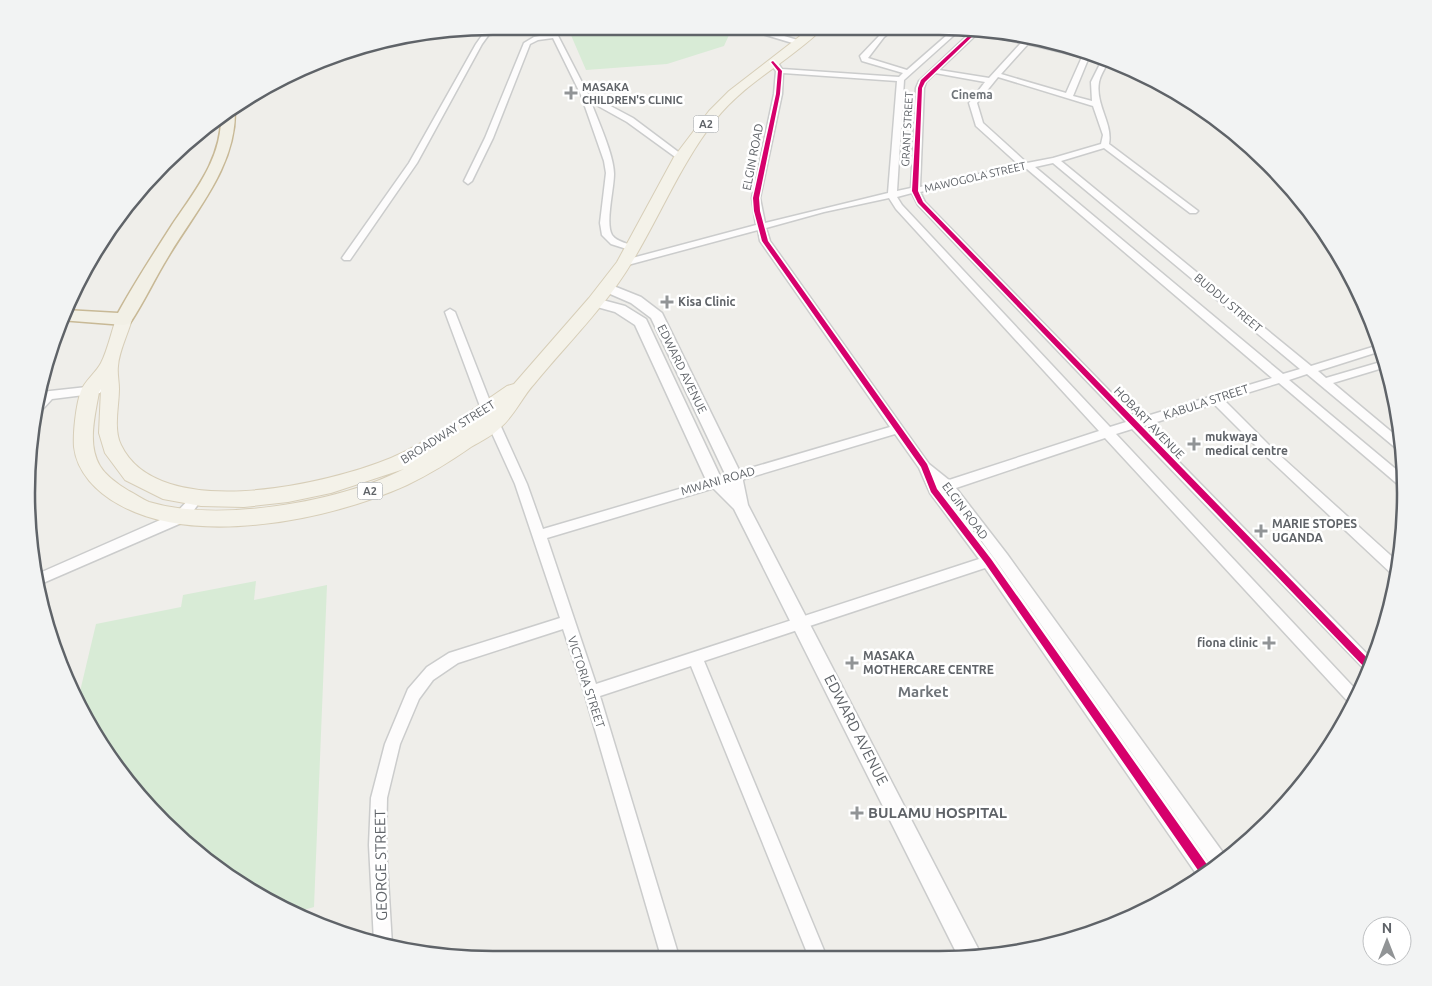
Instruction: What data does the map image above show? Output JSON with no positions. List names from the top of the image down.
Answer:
{
  "streets": {
    "highway": ["A2"],
    "main road": ["BROADWAY STREET"],
    "street": [
      "GRANT STREET",
      "ELGIN ROAD",
      "MAWOGOLA STREET",
      "BUDDU STREET",
      "EDWARD AVENUE",
      "KABULA STREET",
      "HOBART AVENUE",
      "MWANI ROAD",
      "VICTORIA STREET",
      "GEORGE STREET"
    ]
  },
  "crossings": [
    ["A2", "BROADWAY STREET"],
    ["GRANT STREET", "MAWOGOLA STREET"],
    ["GRANT STREET", "HOBART AVENUE"],
    ["ELGIN ROAD", "MAWOGOLA STREET"],
    ["ELGIN ROAD", "KABULA STREET"],
    ["ELGIN ROAD", "BROADWAY STREET"],
    ["ELGIN ROAD", "MWANI ROAD"],
    ["MAWOGOLA STREET", "BUDDU STREET"],
    ["MAWOGOLA STREET", "HOBART AVENUE"],
    ["MAWOGOLA STREET", "BROADWAY STREET"],
    ["BUDDU STREET", "KABULA STREET"],
    ["EDWARD AVENUE", "BROADWAY STREET"],
    ["EDWARD AVENUE", "MWANI ROAD"],
    ["KABULA STREET", "HOBART AVENUE"],
    ["BROADWAY STREET", "VICTORIA STREET"],
    ["MWANI ROAD", "VICTORIA STREET"],
    ["VICTORIA STREET", "GEORGE STREET"]
  ],
  "districts": ["Cinema", "Market"],
  "places": {
    "health": [
      "MASAKA CHILDREN'S CLINIC",
      "Kisa Clinic",
      "mukwaya medical centre",
      "MARIE STOPES UGANDA",
      "fiona clinic",
      "MASAKA MOTHERCARE CENTRE",
      "BULAMU HOSPITAL"
    ]
  },
  "north": "top"
}
